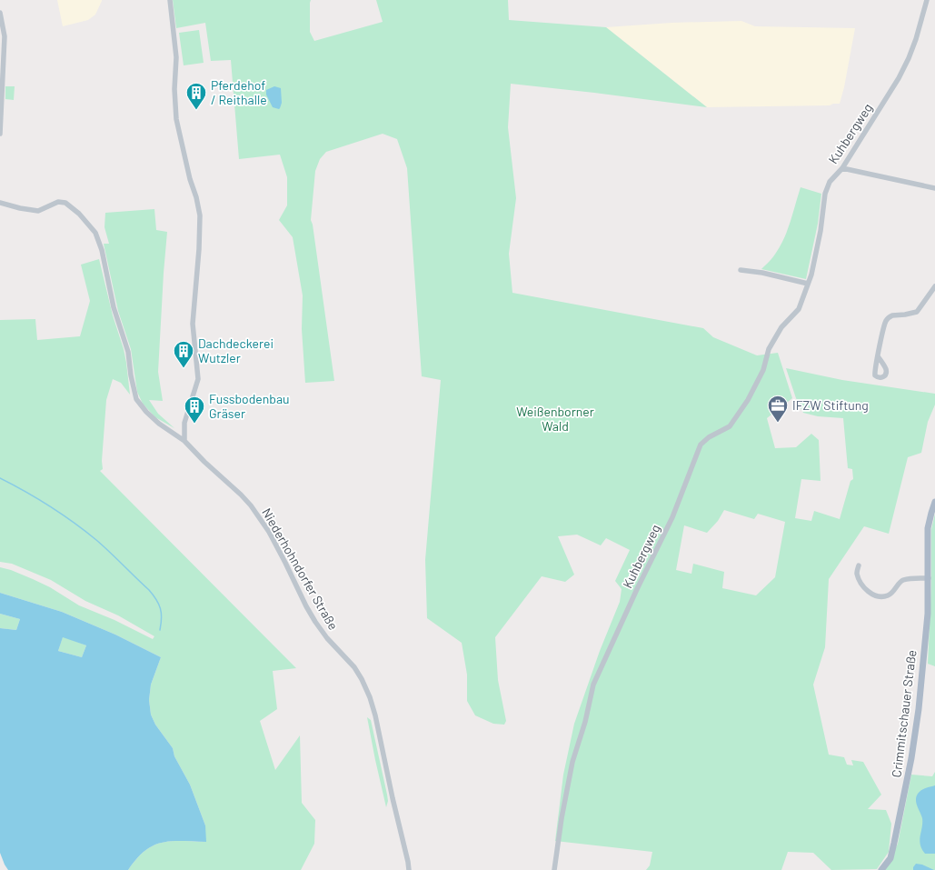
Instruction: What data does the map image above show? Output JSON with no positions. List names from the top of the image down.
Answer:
{
  "streets": {
    "main road": ["Crimmitschauer Straße"],
    "street": ["Kuhbergweg", "Niederhohndorfer Straße"]
  },
  "parks": ["Weißenborner Wald"],
  "places": {
    "building": ["Pferdehof / Reithalle", "Dachdeckerei Wutzler", "Fussbodenbau Gräser"],
    "office": ["IFZW Stiftung"]
  }
}
